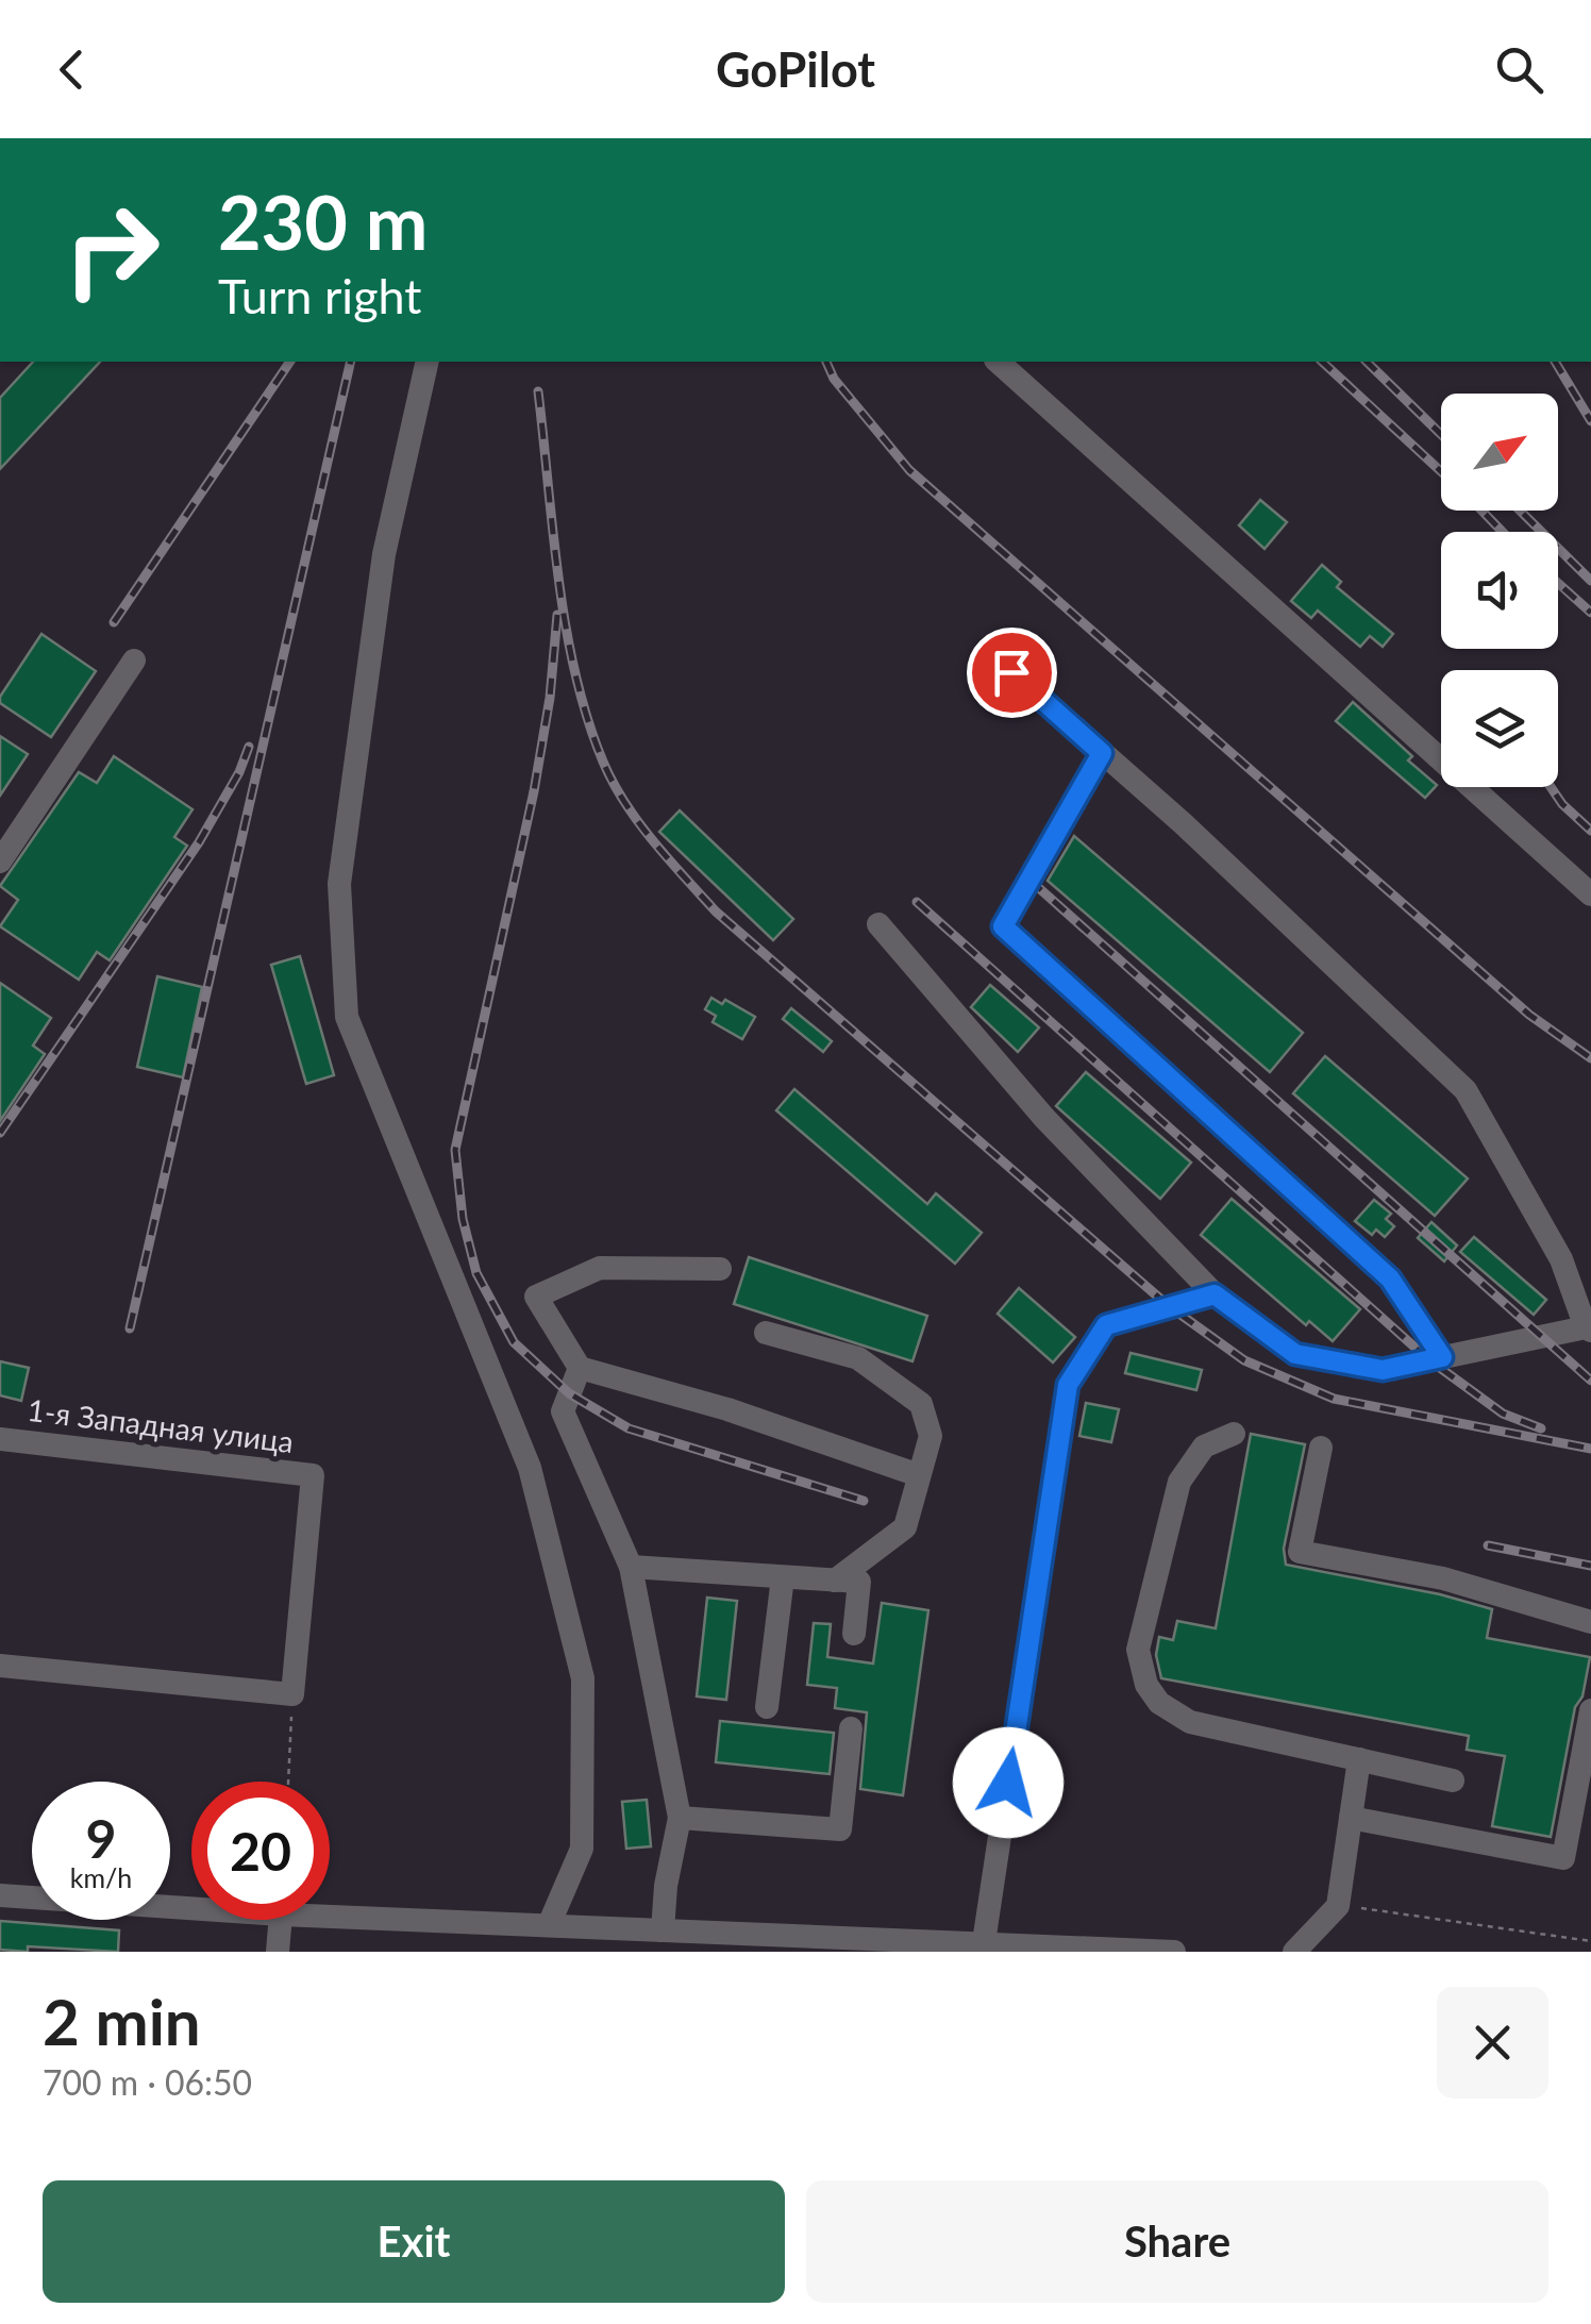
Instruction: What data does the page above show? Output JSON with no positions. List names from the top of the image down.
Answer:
{
  "streets": {
    "street": ["1-я Западная улица"]
  },
  "north": "top right",
  "page": {
    "header": "GoPilot",
    "turn": ["230 m", "Turn right"],
    "speed": "9 km/h",
    "limit": "20",
    "heading": ["2 min", "700 m · 06:50"],
    "buttons": ["Exit", "Share"]
  }
}
